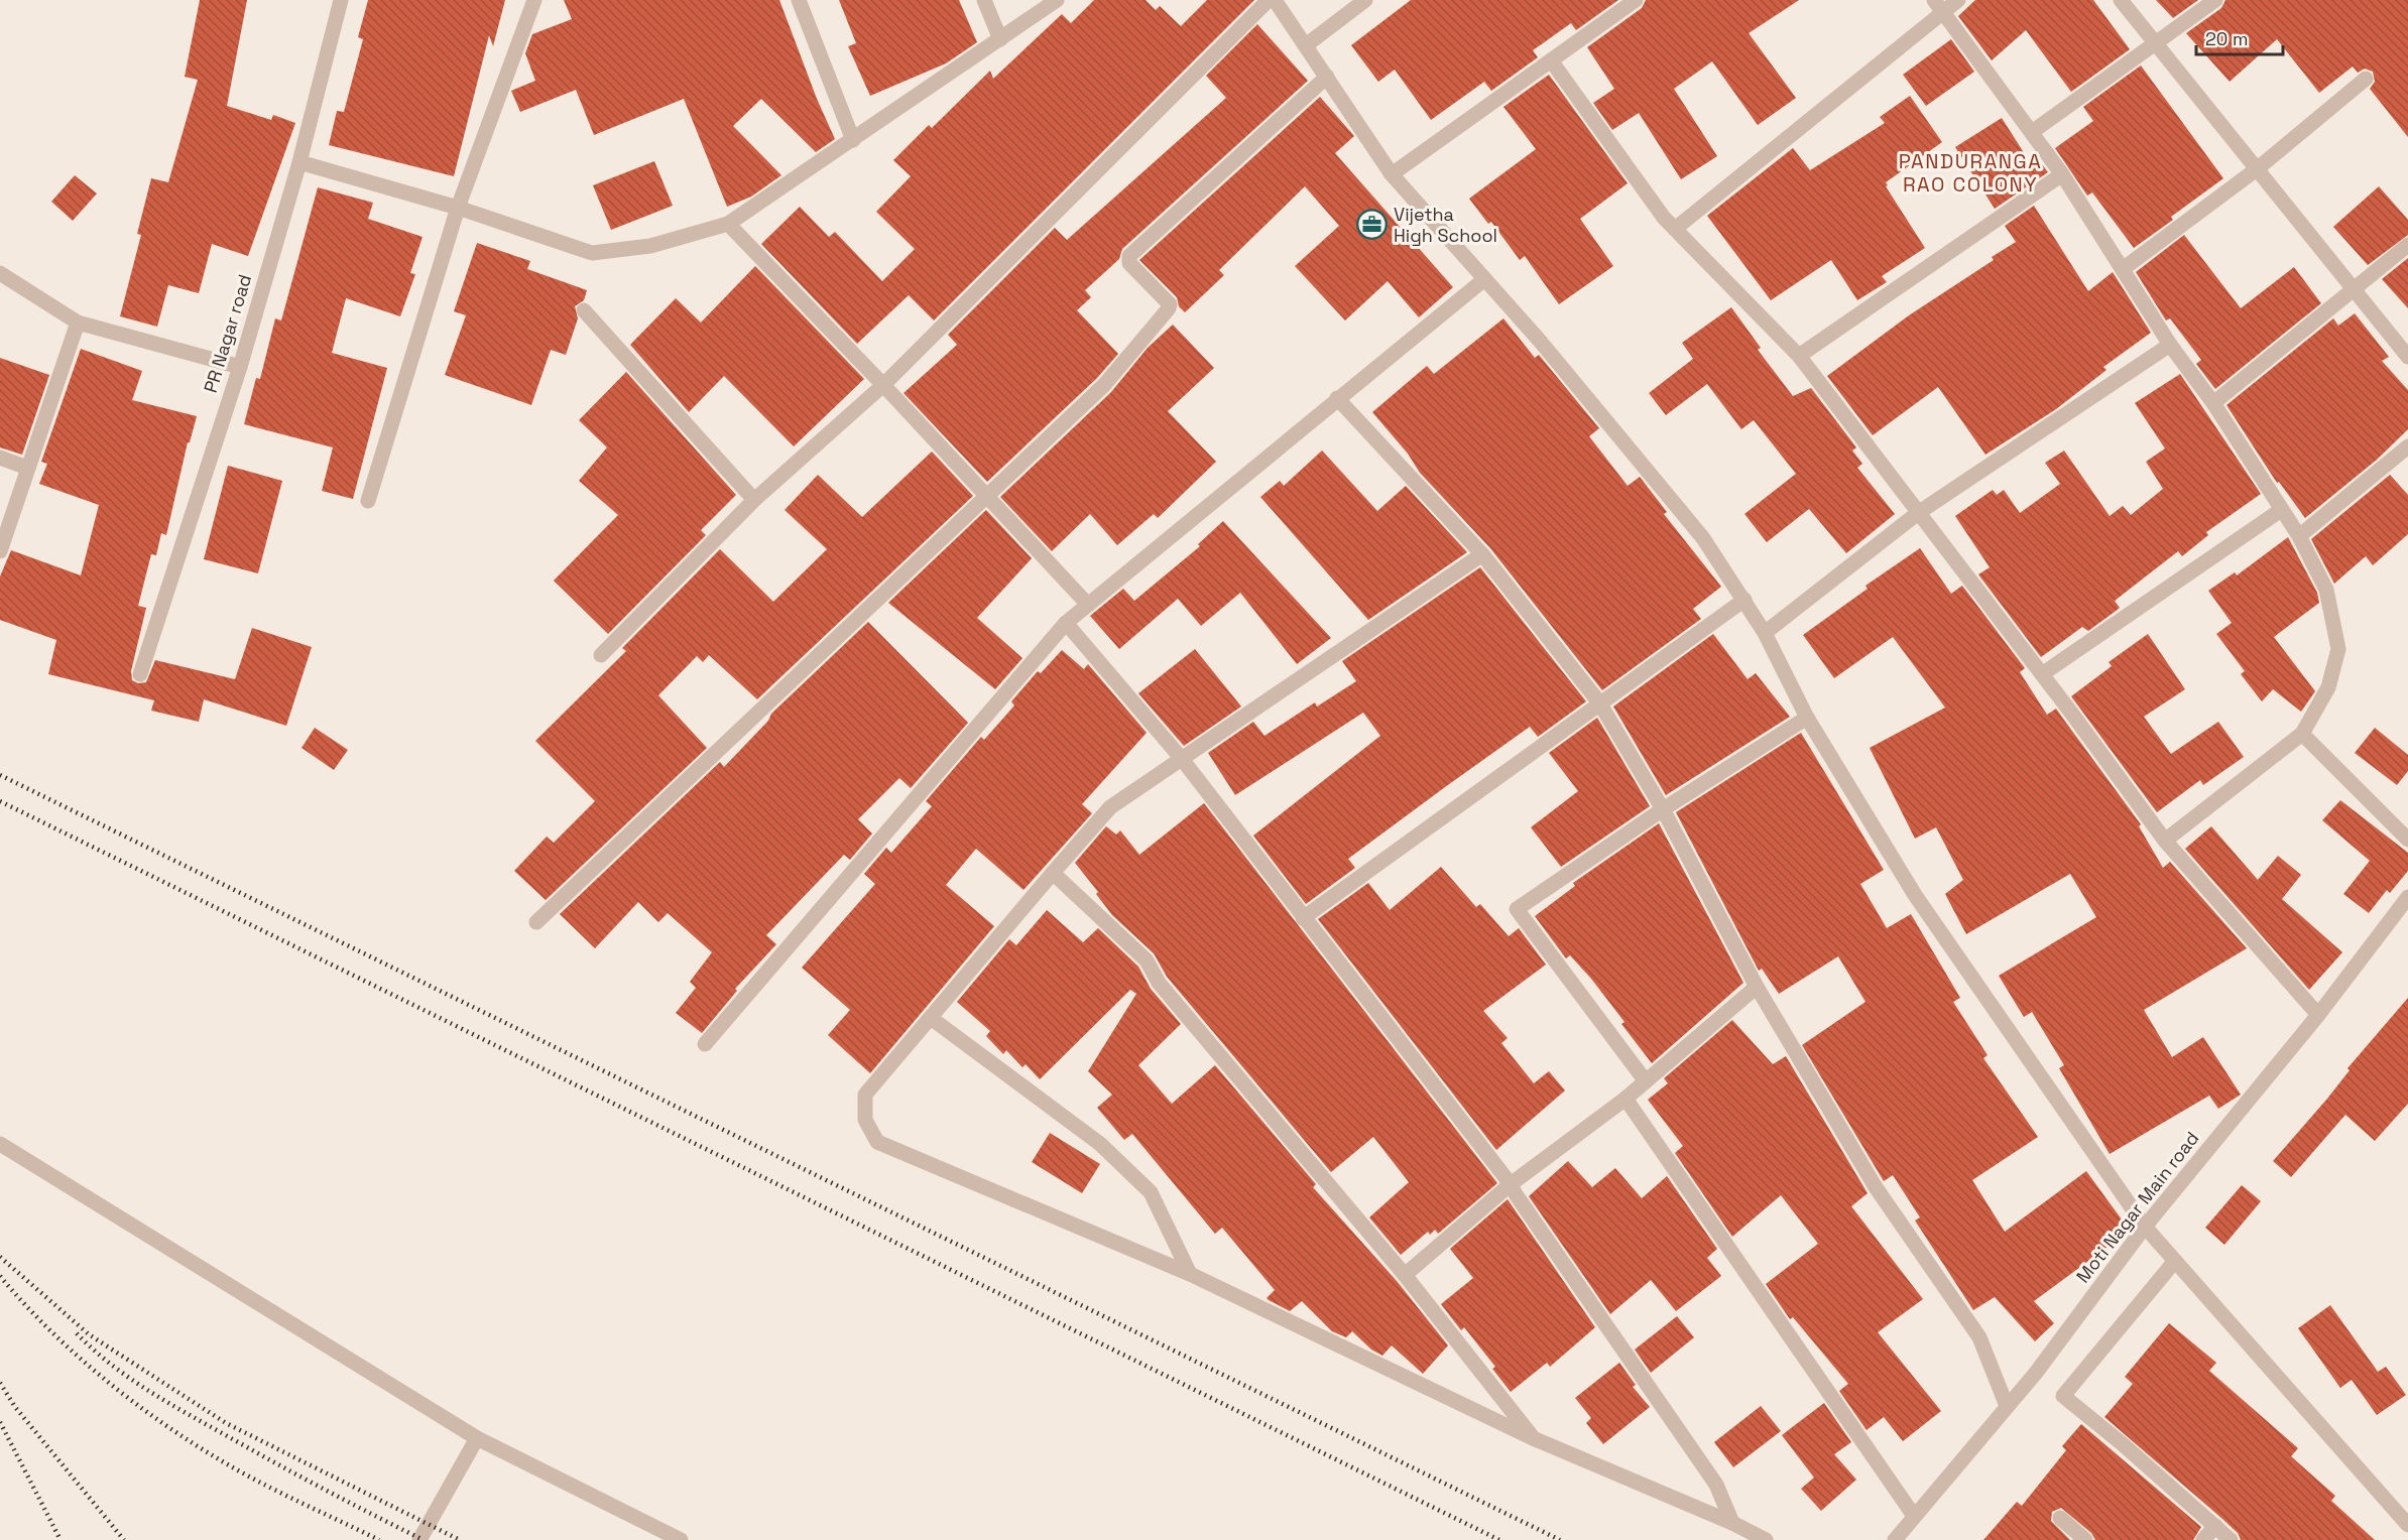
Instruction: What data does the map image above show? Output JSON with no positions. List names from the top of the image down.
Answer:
{
  "streets": {
    "street": ["PR Nagar road", "Moti Nagar Main road"]
  },
  "districts": ["PANDURANGA RAO COLONY"],
  "places": {
    "office": ["Vijetha High School"]
  },
  "scale_bar": "20 m"
}
